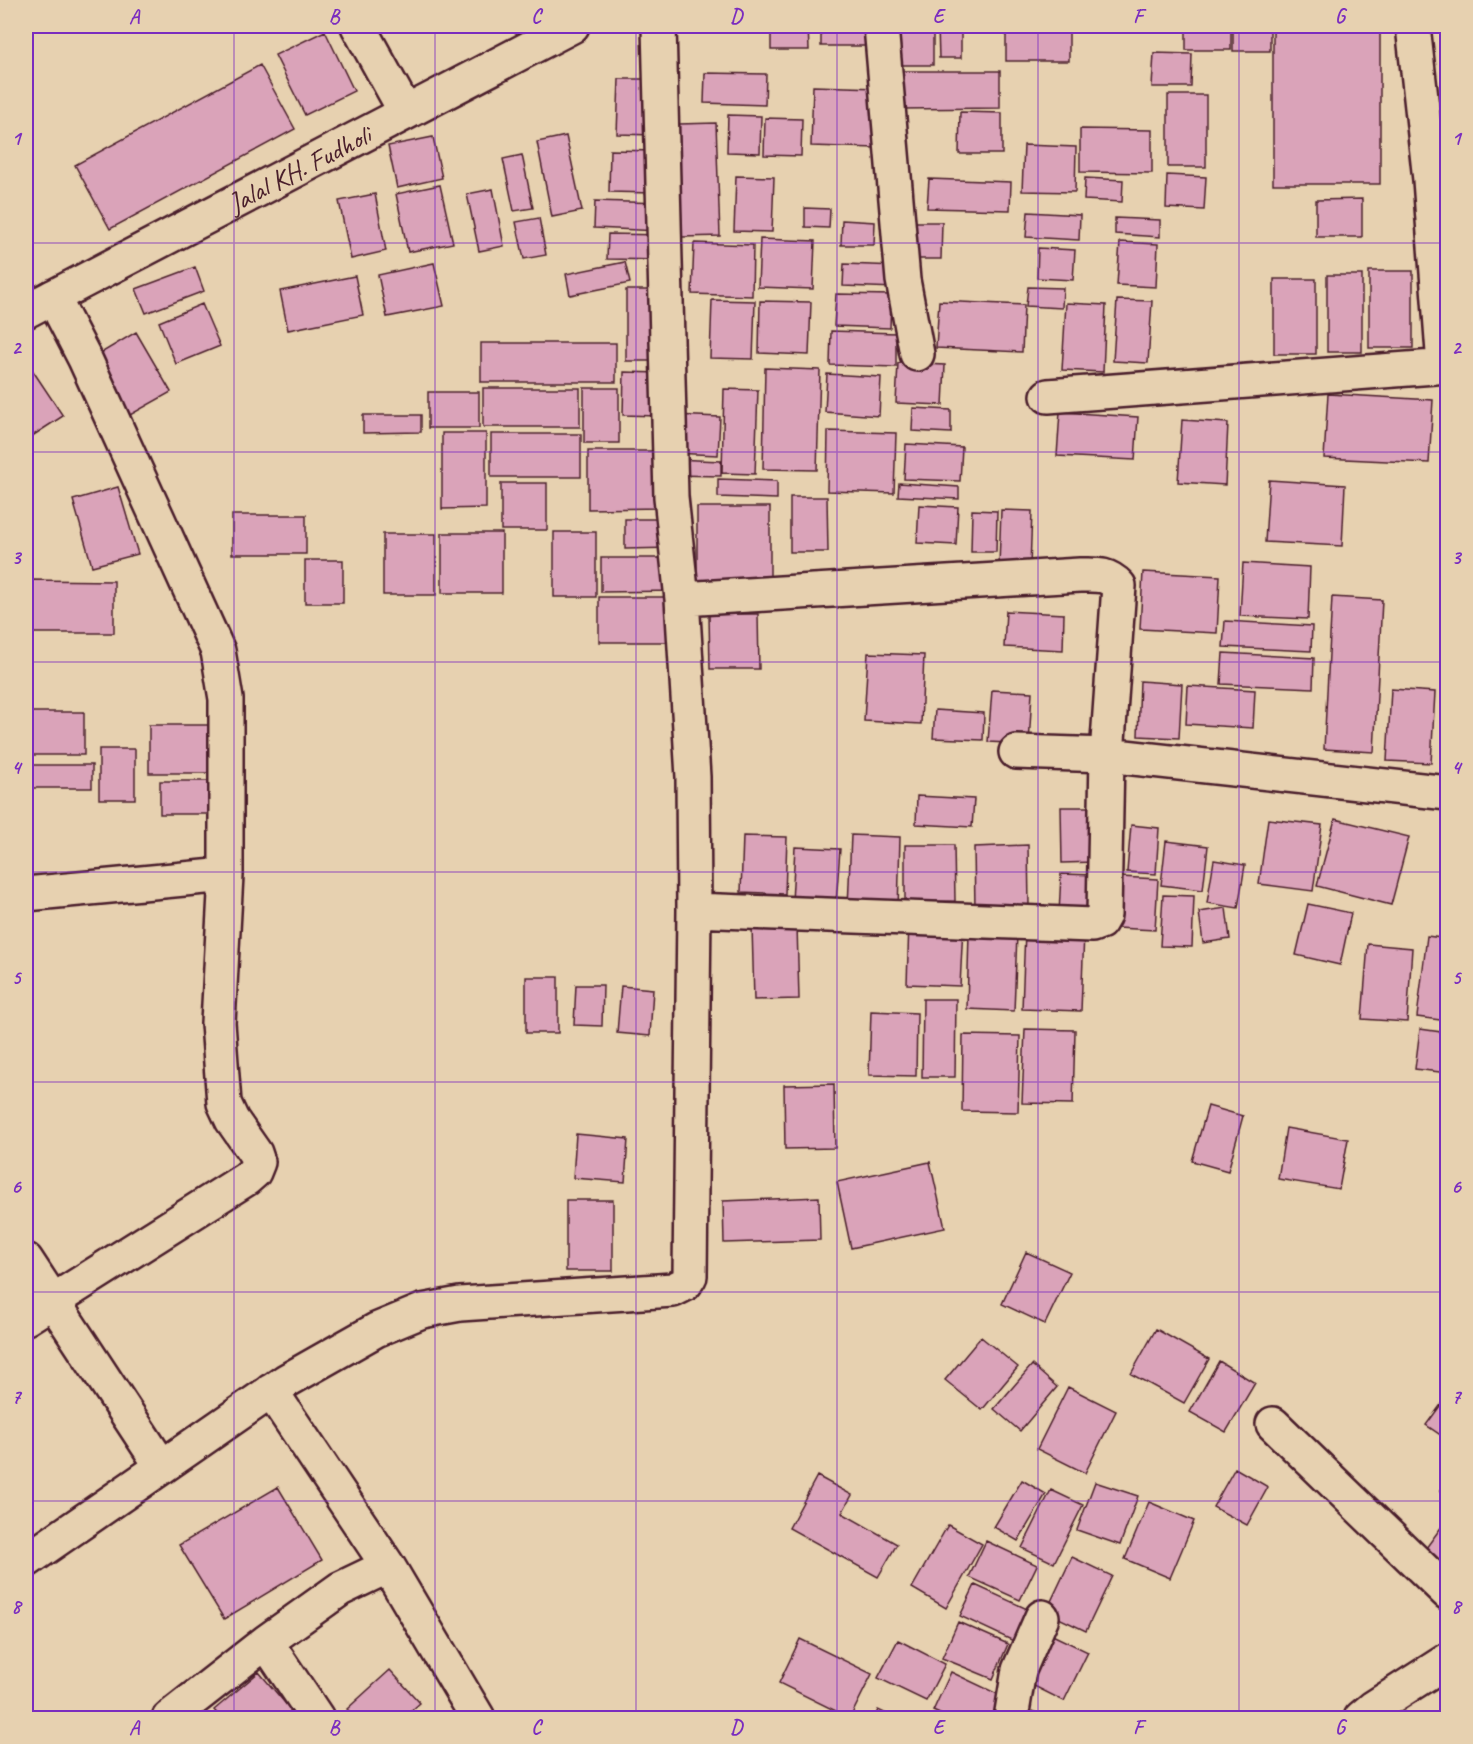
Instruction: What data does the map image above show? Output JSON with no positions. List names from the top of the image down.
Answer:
{
  "streets": {
    "street": ["Jalal KH. Fudholi"]
  },
  "grid": {
    "columns": [
      "A",
      "B",
      "C",
      "D",
      "E",
      "F",
      "G"
    ],
    "rows": [
      "1",
      "2",
      "3",
      "4",
      "5",
      "6",
      "7",
      "8"
    ]
  }
}
